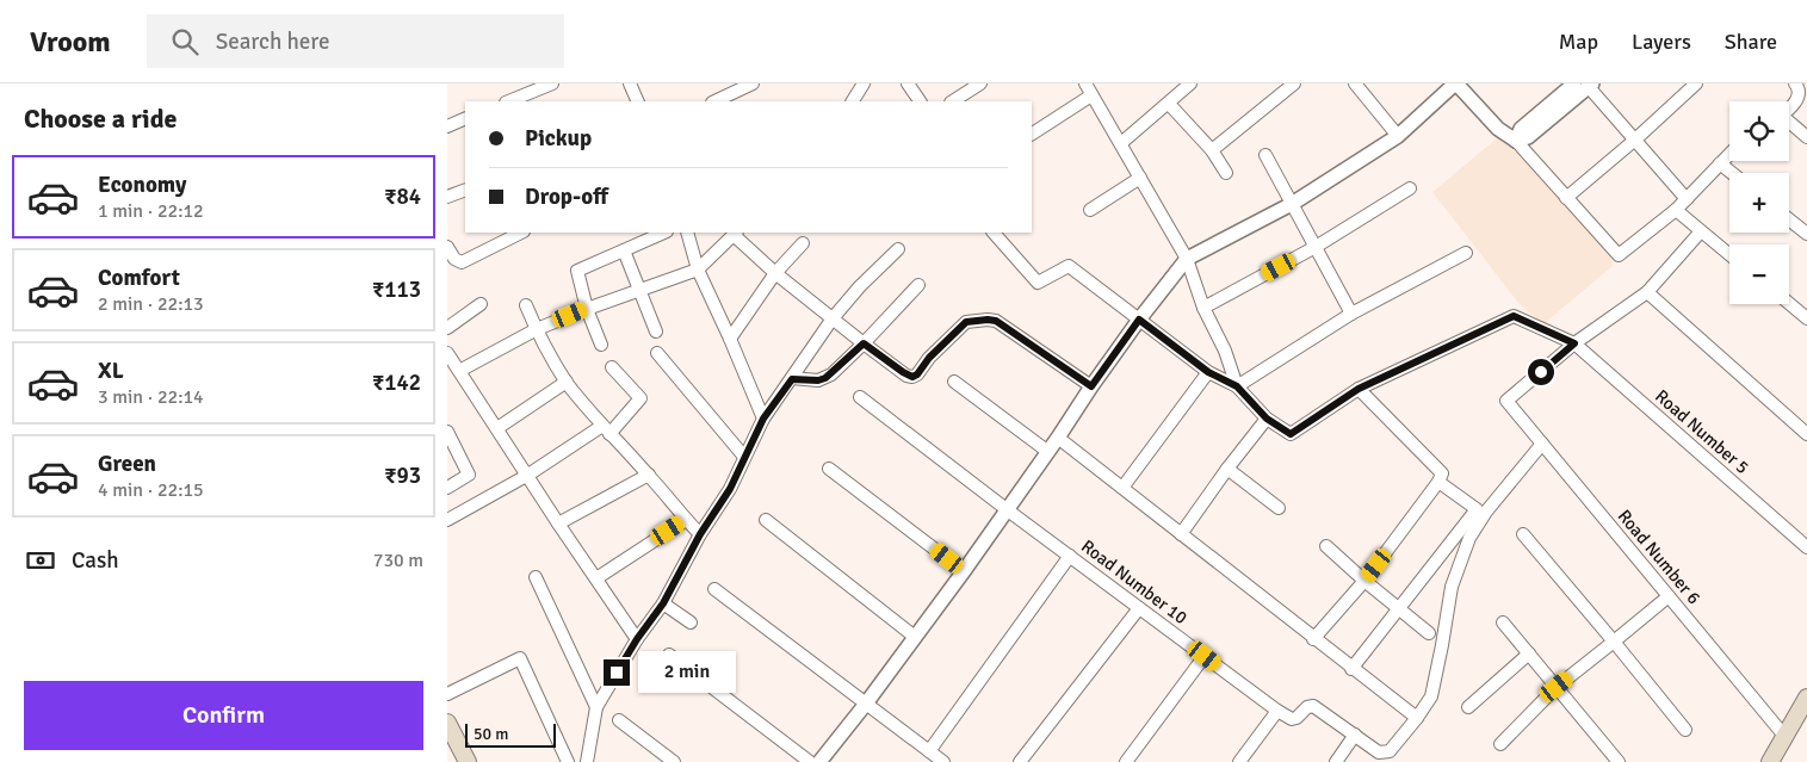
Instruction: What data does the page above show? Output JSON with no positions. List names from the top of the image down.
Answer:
{
  "streets": {
    "street": ["Road Number 5", "Road Number 6", "Road Number 10"]
  },
  "crossings": [
    ["Road Number 5", "Road Number 6"]
  ],
  "scale_bar": "50 m",
  "page": {
    "header": "Vroom",
    "search": "Search here",
    "nav": ["Map", "Layers", "Share"],
    "heading": "Choose a ride",
    "map_buttons": ["+", "−"],
    "banner": ["Pickup", "Drop-off"],
    "list": [
      {
        "name": "Economy",
        "note": "1 min · 22:12",
        "value": "₹84"
      },
      {
        "name": "Comfort",
        "note": "2 min · 22:13",
        "value": "₹113"
      },
      {
        "name": "XL",
        "note": "3 min · 22:14",
        "value": "₹142"
      },
      {
        "name": "Green",
        "note": "4 min · 22:15",
        "value": "₹93"
      }
    ],
    "pay": ["Cash", "730 m"],
    "bubble": "2 min",
    "buttons": "Confirm",
    "scale": "50 m"
  }
}
